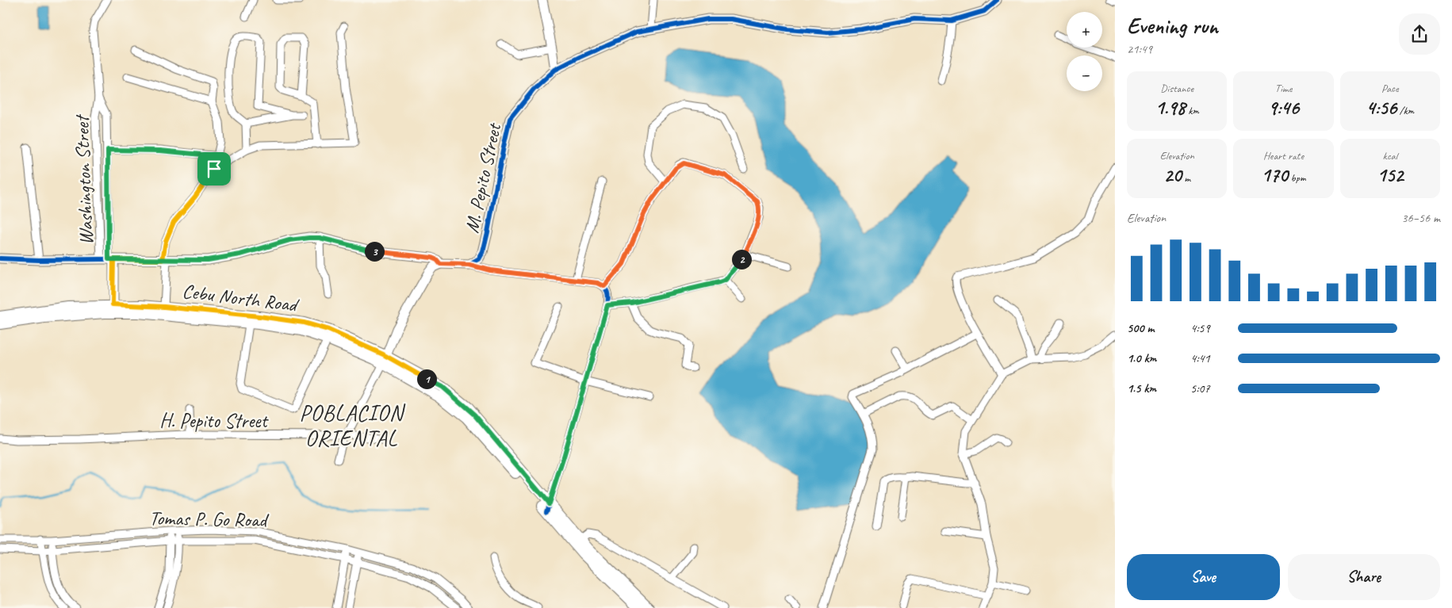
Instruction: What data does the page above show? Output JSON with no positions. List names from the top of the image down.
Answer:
{
  "streets": {
    "main road": ["Cebu North Road"],
    "street": [
      "M. Pepito Street",
      "Washington Street",
      "H. Pepito Street",
      "Tomas P. Go Road"
    ]
  },
  "districts": ["POBLACION ORIENTAL"],
  "page": {
    "heading": ["Evening run", "21:49"],
    "map_buttons": ["+", "−"],
    "stats": [
      ["Distance", "1.98 km"],
      ["Time", "9:46"],
      ["Pace", "4:56 /km"],
      ["Elevation", "20 m"],
      ["Heart rate", "170 bpm"],
      ["kcal", "152"]
    ],
    "chart": ["Elevation", "36–56 m"],
    "pins": ["3", "2", "1"],
    "list": [
      {
        "name": "500 m",
        "note": "4:59"
      },
      {
        "name": "1.0 km",
        "note": "4:41"
      },
      {
        "name": "1.5 km",
        "note": "5:07"
      }
    ],
    "buttons": ["Save", "Share"]
  }
}
